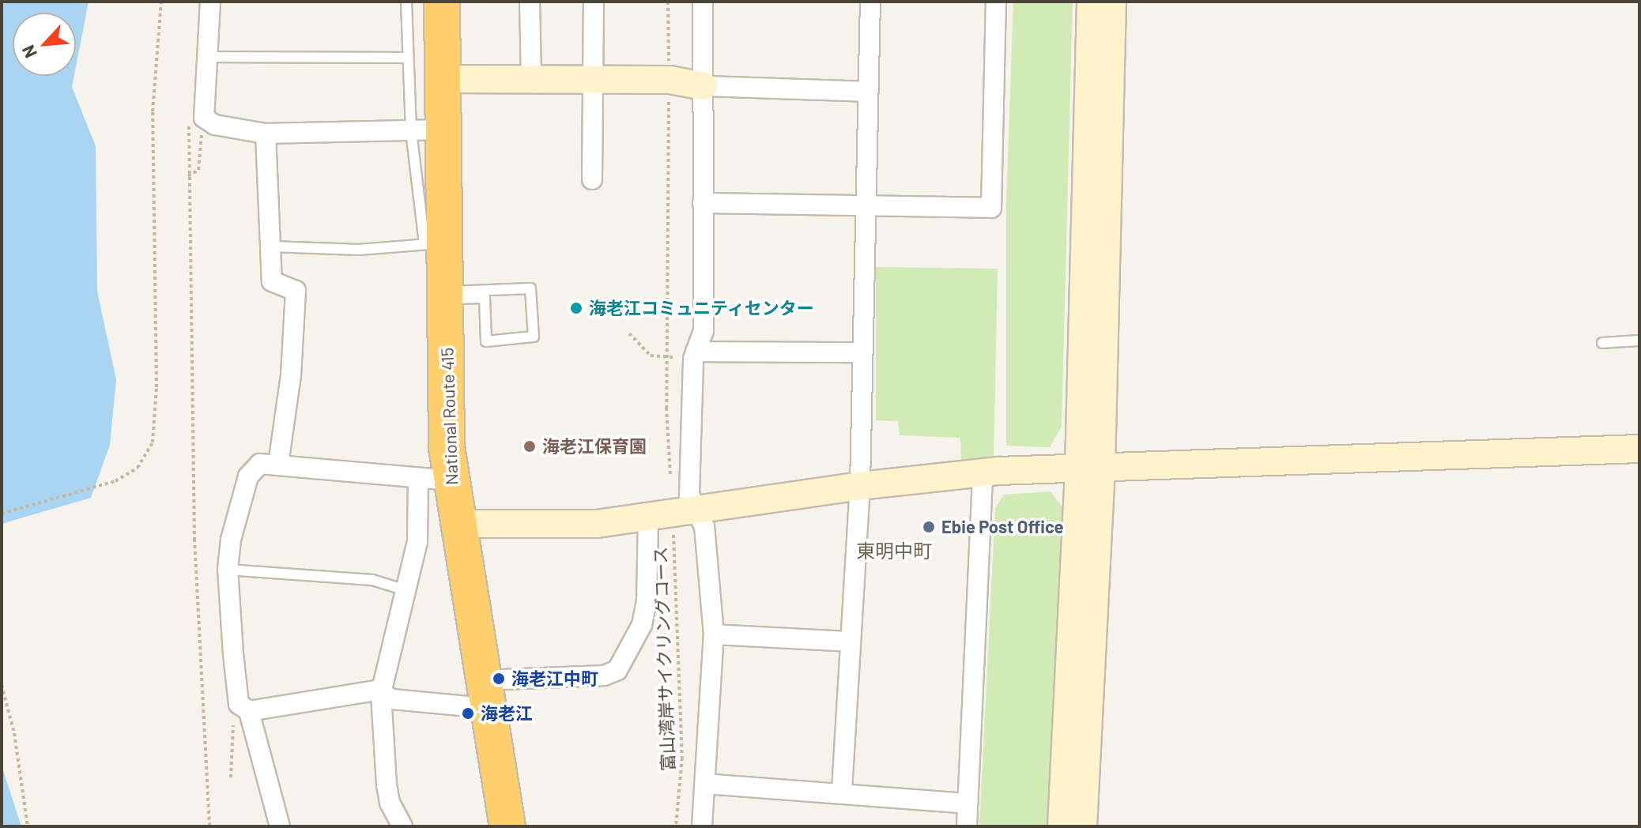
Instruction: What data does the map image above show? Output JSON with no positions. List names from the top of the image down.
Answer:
{
  "streets": {
    "highway": ["National Route 415"],
    "path": ["富山湾岸サイクリングコース"]
  },
  "districts": ["東明中町"],
  "places": [
    "海老江コミュニティセンター",
    "海老江保育園",
    "Ebie Post Office",
    "海老江中町",
    "海老江"
  ],
  "north": "bottom left"
}
